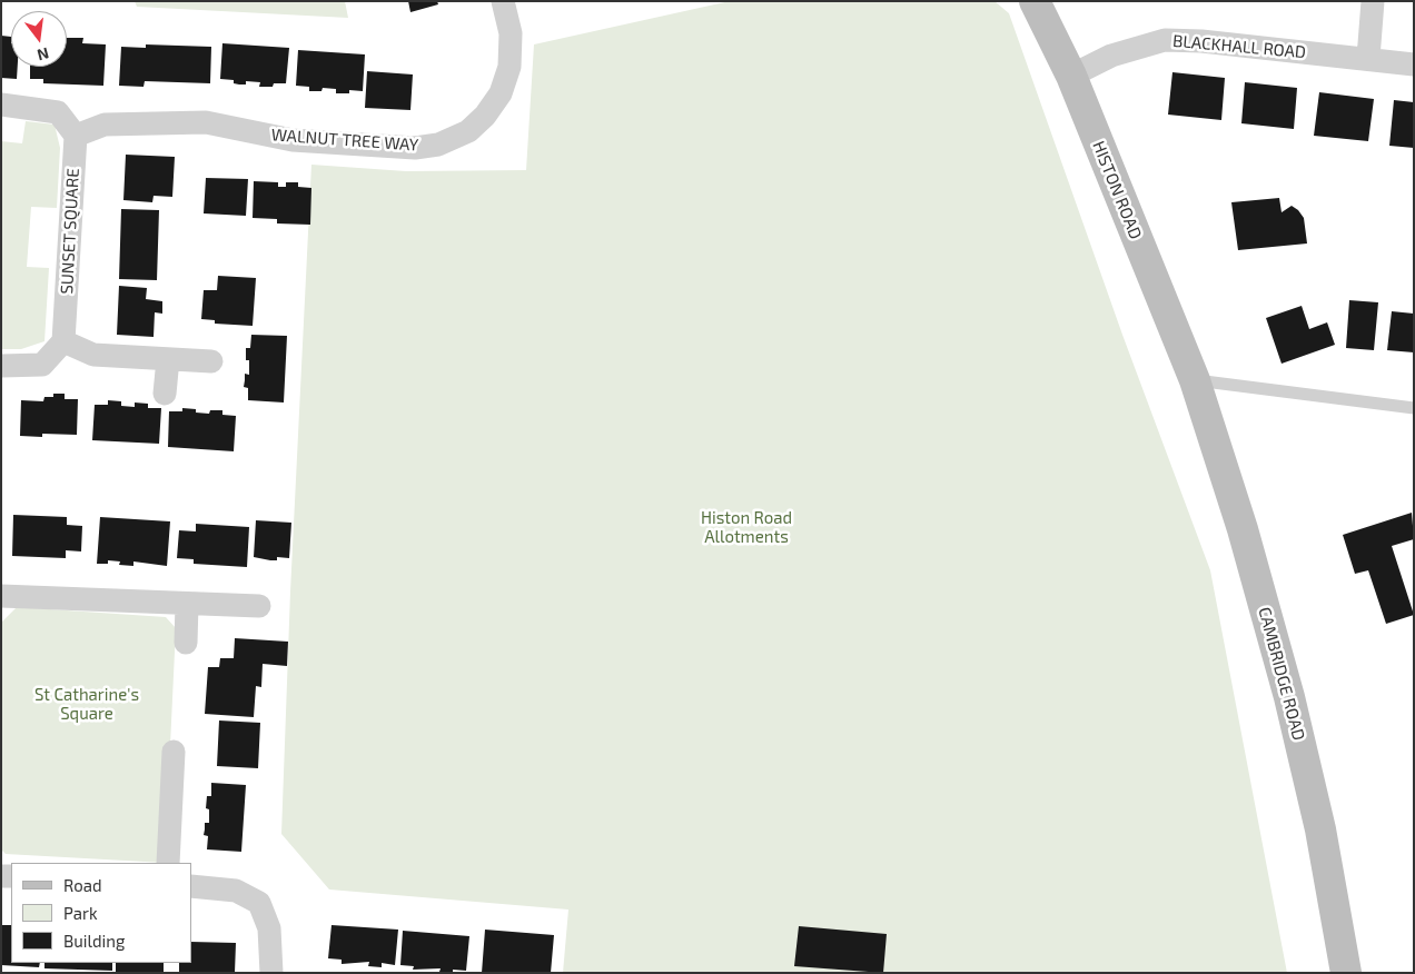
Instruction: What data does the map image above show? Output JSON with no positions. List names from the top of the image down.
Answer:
{
  "streets": {
    "main road": ["HISTON ROAD", "CAMBRIDGE ROAD"],
    "street": ["BLACKHALL ROAD", "WALNUT TREE WAY", "SUNSET SQUARE"]
  },
  "crossings": [
    ["BLACKHALL ROAD", "HISTON ROAD"],
    ["WALNUT TREE WAY", "SUNSET SQUARE"],
    ["HISTON ROAD", "CAMBRIDGE ROAD"]
  ],
  "parks": ["Histon Road Allotments", "St Catharine's Square"],
  "legend": ["Road", "Park", "Building"],
  "north": "bottom"
}
